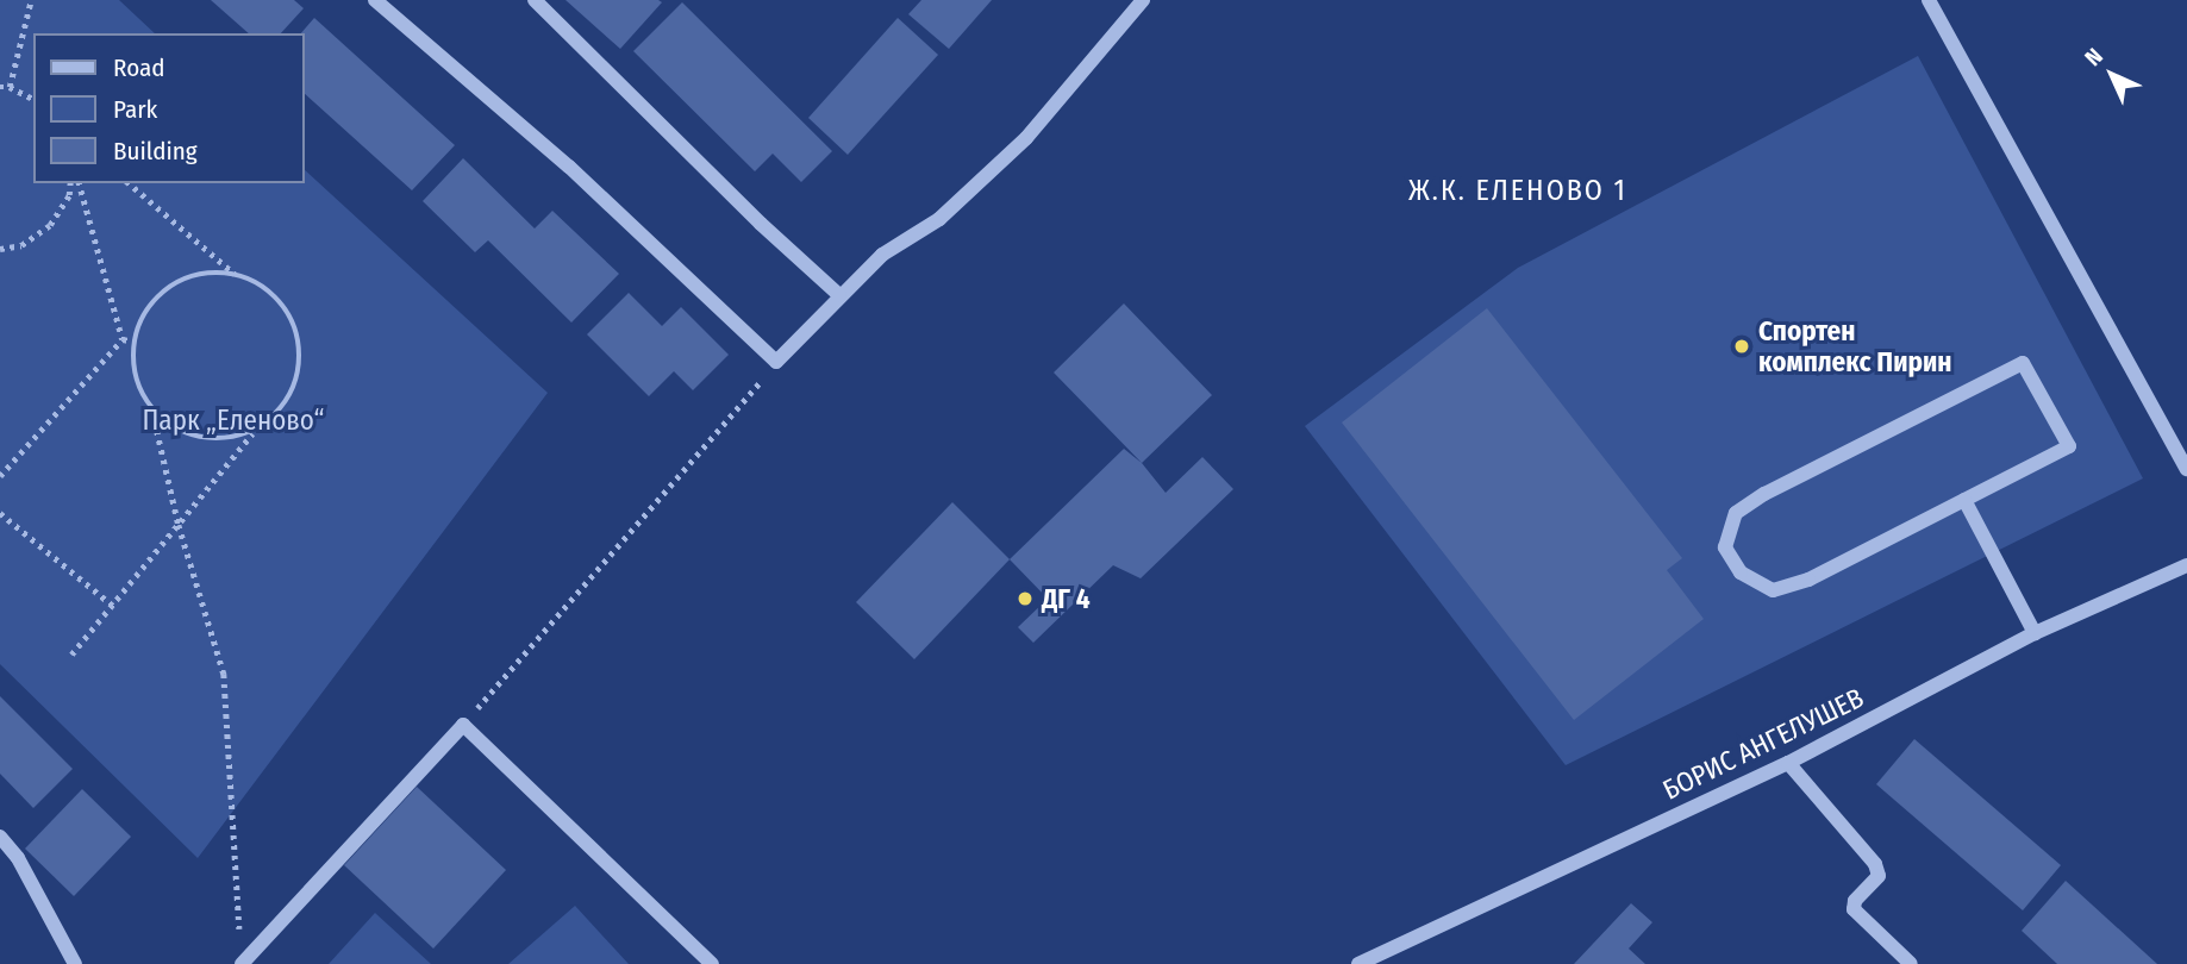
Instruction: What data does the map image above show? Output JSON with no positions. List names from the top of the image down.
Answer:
{
  "streets": {
    "street": ["БОРИС АНГЕЛУШЕВ"]
  },
  "districts": ["Ж.К. ЕЛЕНОВО 1"],
  "parks": ["Парк „Еленово“"],
  "places": ["Спортен комплекс Пирин", "ДГ 4"],
  "legend": ["Road", "Park", "Building"],
  "north": "top left"
}
